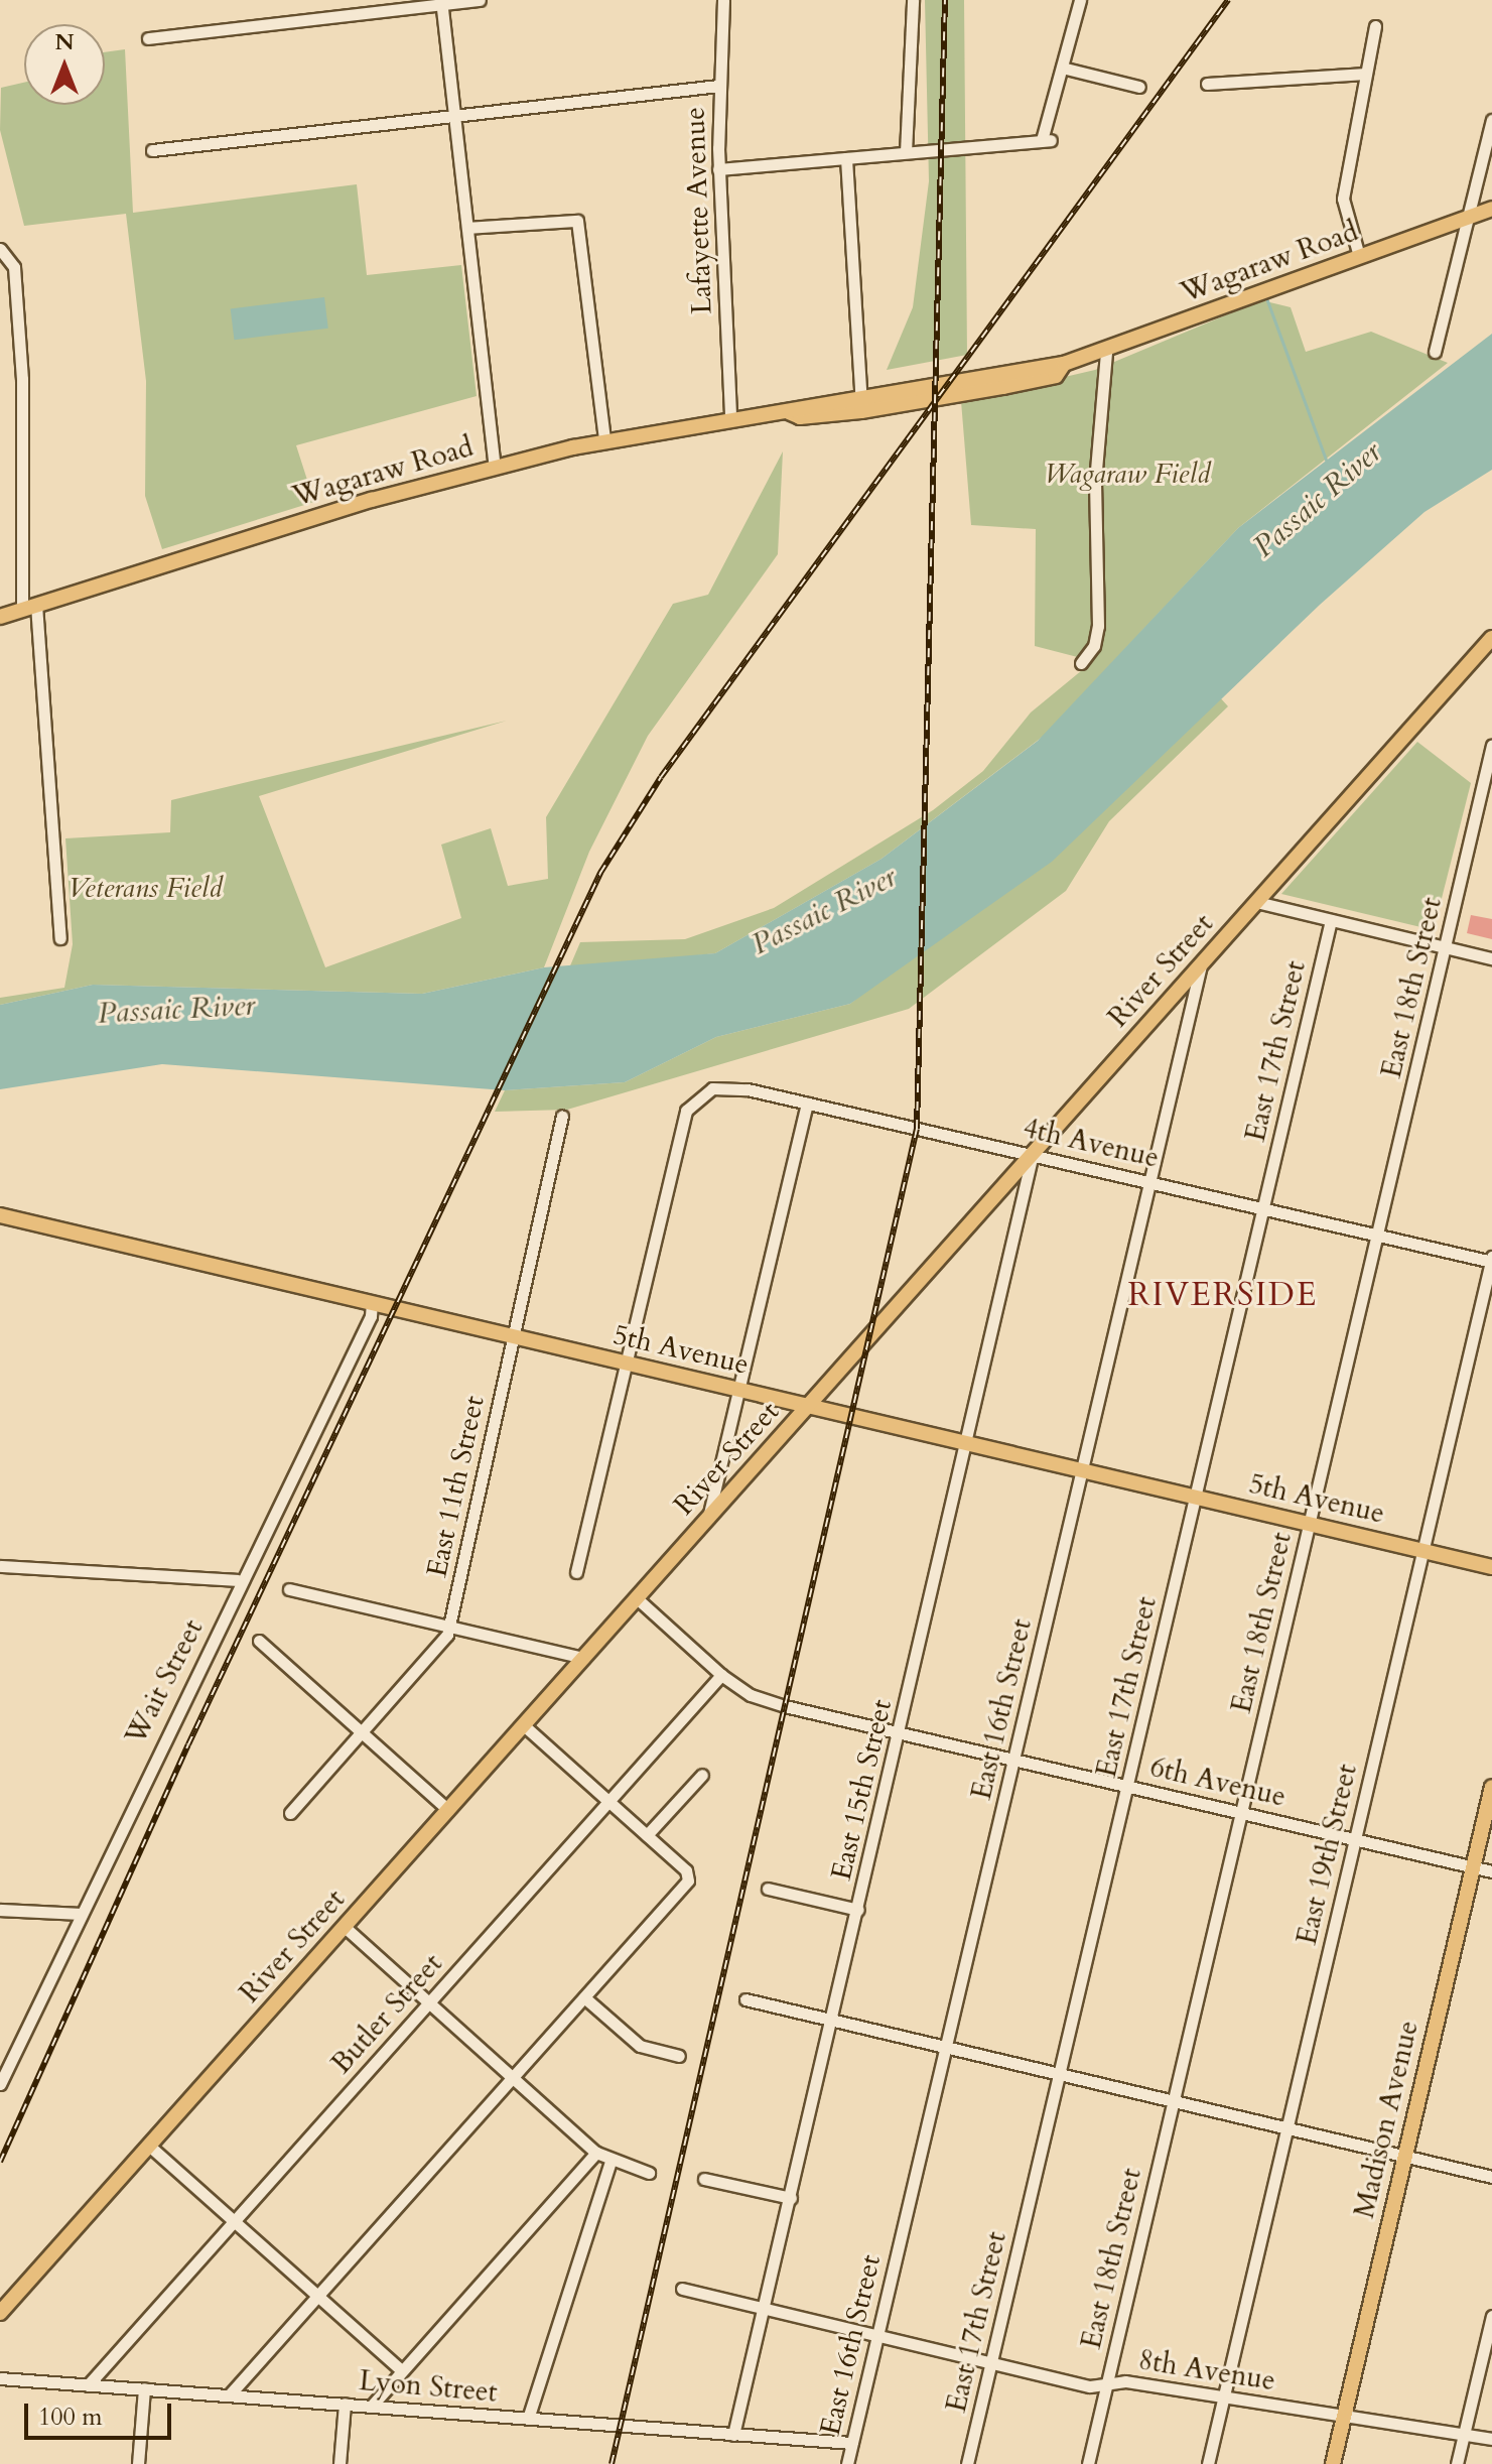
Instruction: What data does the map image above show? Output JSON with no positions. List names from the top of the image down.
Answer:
{
  "streets": {
    "main road": [
      "Wagaraw Road",
      "River Street",
      "5th Avenue",
      "Madison Avenue"
    ],
    "street": [
      "Lafayette Avenue",
      "East 18th Street",
      "East 17th Street",
      "4th Avenue",
      "East 11th Street",
      "Wait Street",
      "East 16th Street",
      "6th Avenue",
      "East 15th Street",
      "East 19th Street",
      "Butler Street",
      "8th Avenue",
      "Lyon Street"
    ]
  },
  "crossings": [
    ["Lafayette Avenue", "Wagaraw Road"],
    ["River Street", "4th Avenue"],
    ["River Street", "5th Avenue"],
    ["River Street", "East 16th Street"],
    ["River Street", "6th Avenue"],
    ["River Street", "East 15th Street"],
    ["East 18th Street", "4th Avenue"],
    ["East 18th Street", "5th Avenue"],
    ["East 18th Street", "6th Avenue"],
    ["East 18th Street", "8th Avenue"],
    ["East 17th Street", "4th Avenue"],
    ["East 17th Street", "5th Avenue"],
    ["East 17th Street", "6th Avenue"],
    ["East 17th Street", "8th Avenue"],
    ["4th Avenue", "5th Avenue"],
    ["4th Avenue", "East 16th Street"],
    ["4th Avenue", "East 15th Street"],
    ["4th Avenue", "East 19th Street"],
    ["5th Avenue", "East 11th Street"],
    ["5th Avenue", "Wait Street"],
    ["5th Avenue", "East 16th Street"],
    ["5th Avenue", "East 15th Street"],
    ["5th Avenue", "East 19th Street"],
    ["East 16th Street", "6th Avenue"],
    ["East 16th Street", "8th Avenue"],
    ["East 16th Street", "Lyon Street"],
    ["6th Avenue", "East 15th Street"],
    ["6th Avenue", "East 19th Street"],
    ["6th Avenue", "Butler Street"],
    ["6th Avenue", "Madison Avenue"],
    ["East 15th Street", "8th Avenue"],
    ["East 15th Street", "Lyon Street"],
    ["East 19th Street", "8th Avenue"],
    ["Butler Street", "Lyon Street"],
    ["Madison Avenue", "8th Avenue"]
  ],
  "districts": ["RIVERSIDE"],
  "water": ["Passaic River"],
  "parks": ["Wagaraw Field", "Veterans Field"],
  "scale_bar": "100 m",
  "north": "top"
}
